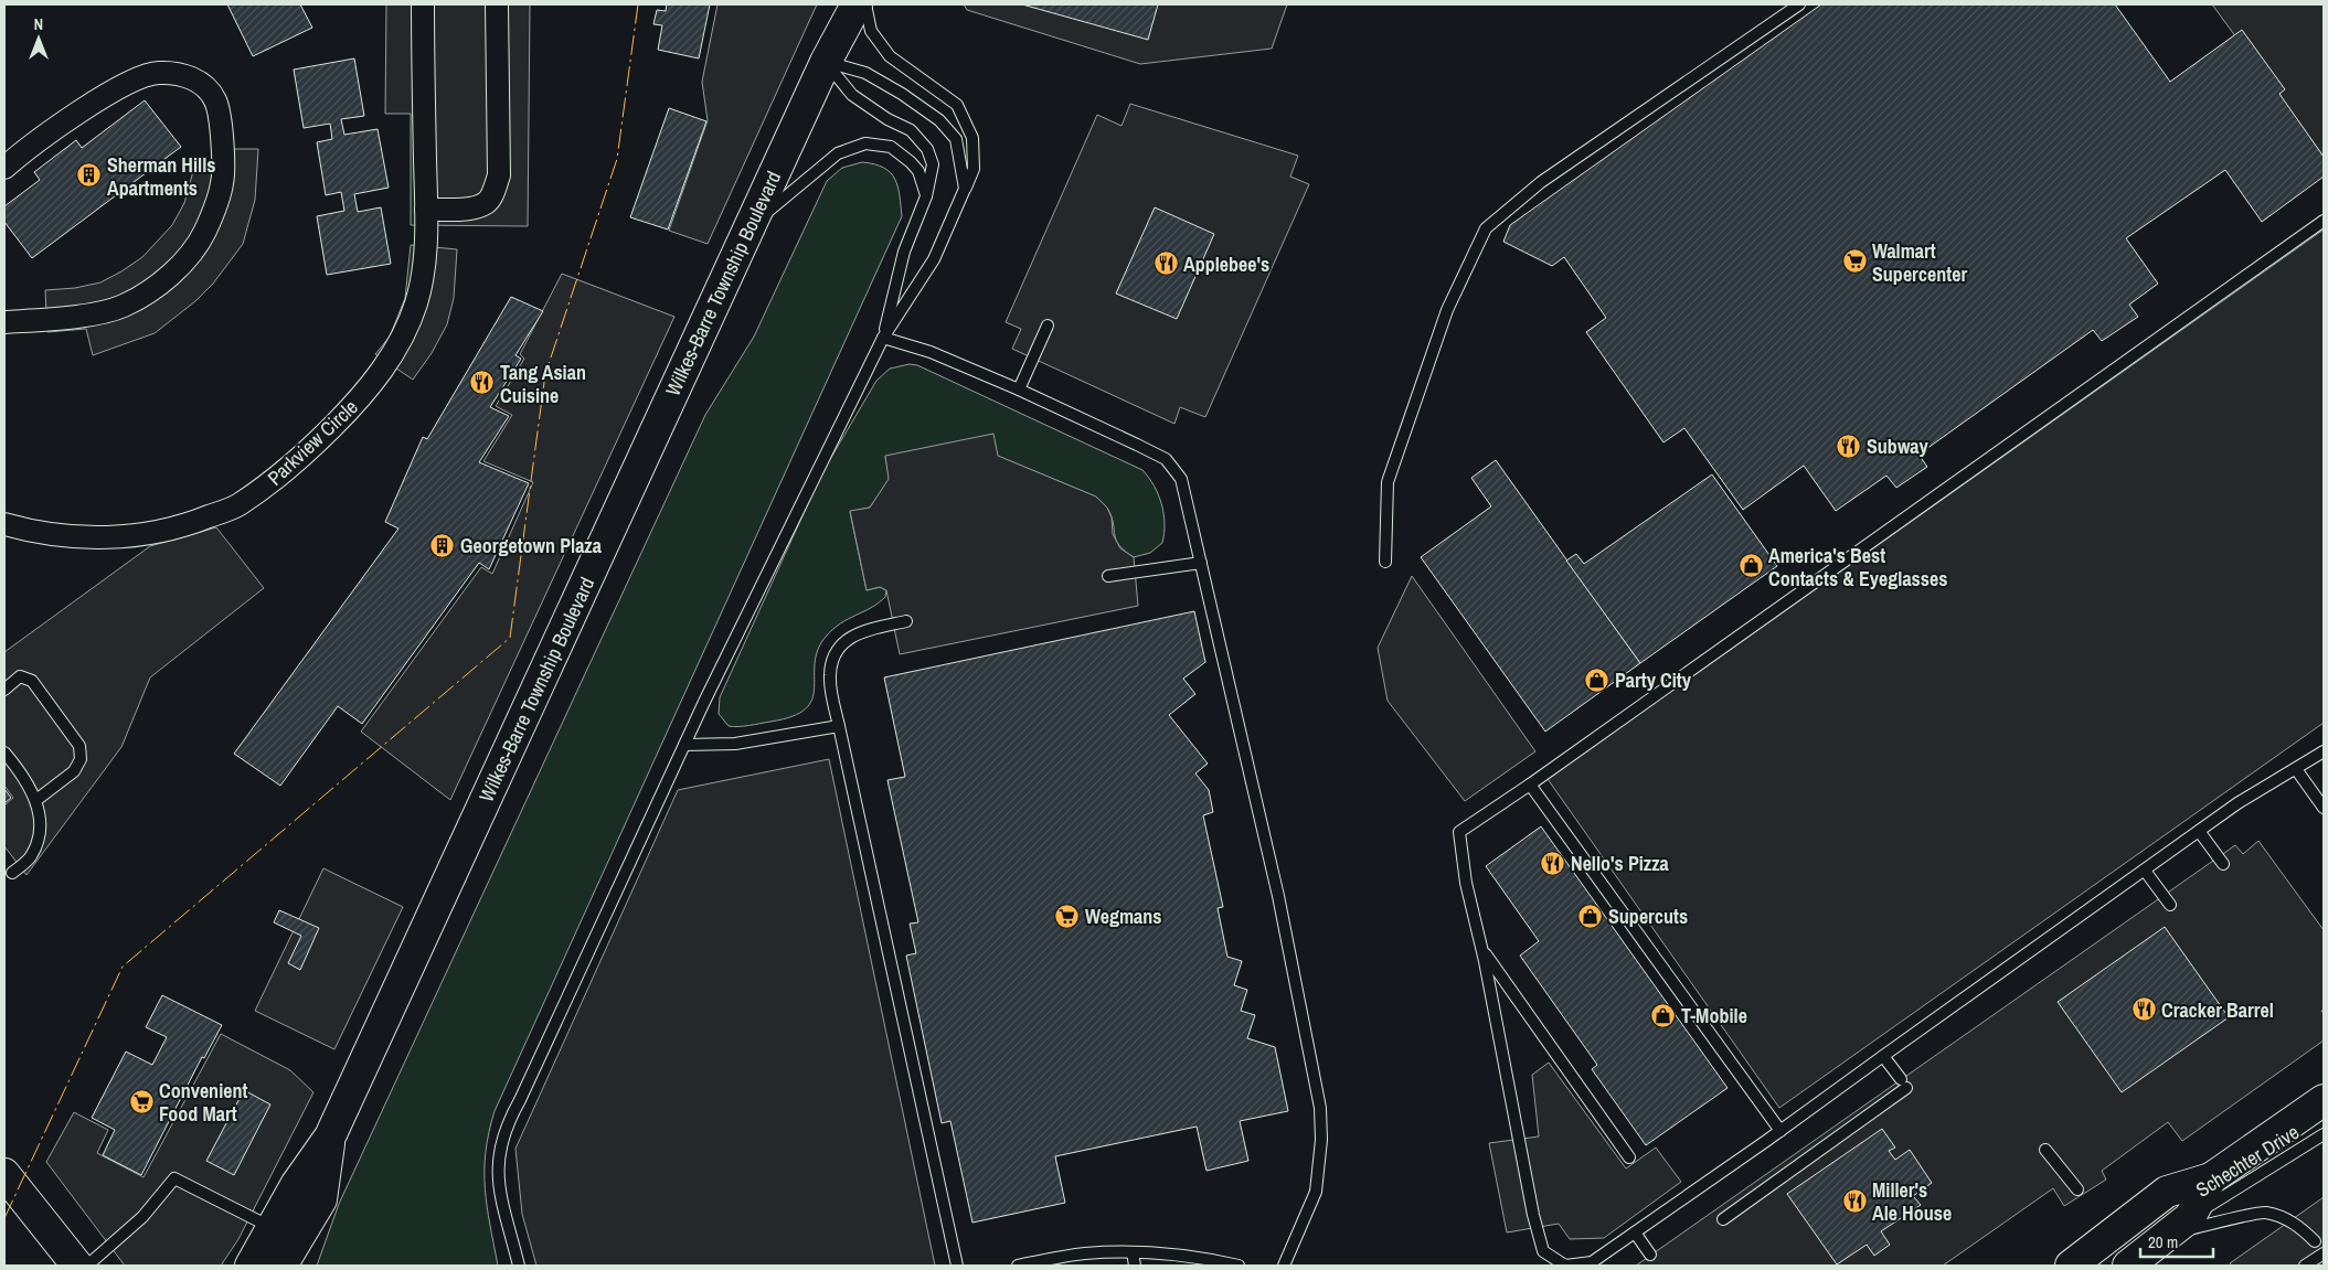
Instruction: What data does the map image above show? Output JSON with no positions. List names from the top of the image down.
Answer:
{
  "streets": {
    "main road": ["Wilkes-Barre Township Boulevard"],
    "street": ["Parkview Circle"],
    "lane": ["Schechter Drive"]
  },
  "places": {
    "building": ["Sherman Hills Apartments", "Georgetown Plaza"],
    "supermarket": ["Walmart Supercenter", "Wegmans", "Convenient Food Mart"],
    "restaurant": [
      "Applebee's",
      "Tang Asian Cuisine",
      "Subway",
      "Nello's Pizza",
      "Cracker Barrel",
      "Miller's Ale House"
    ],
    "shop": [
      "America's Best Contacts & Eyeglasses",
      "Party City",
      "Supercuts",
      "T-Mobile"
    ]
  },
  "scale_bar": "20 m",
  "north": "top"
}
